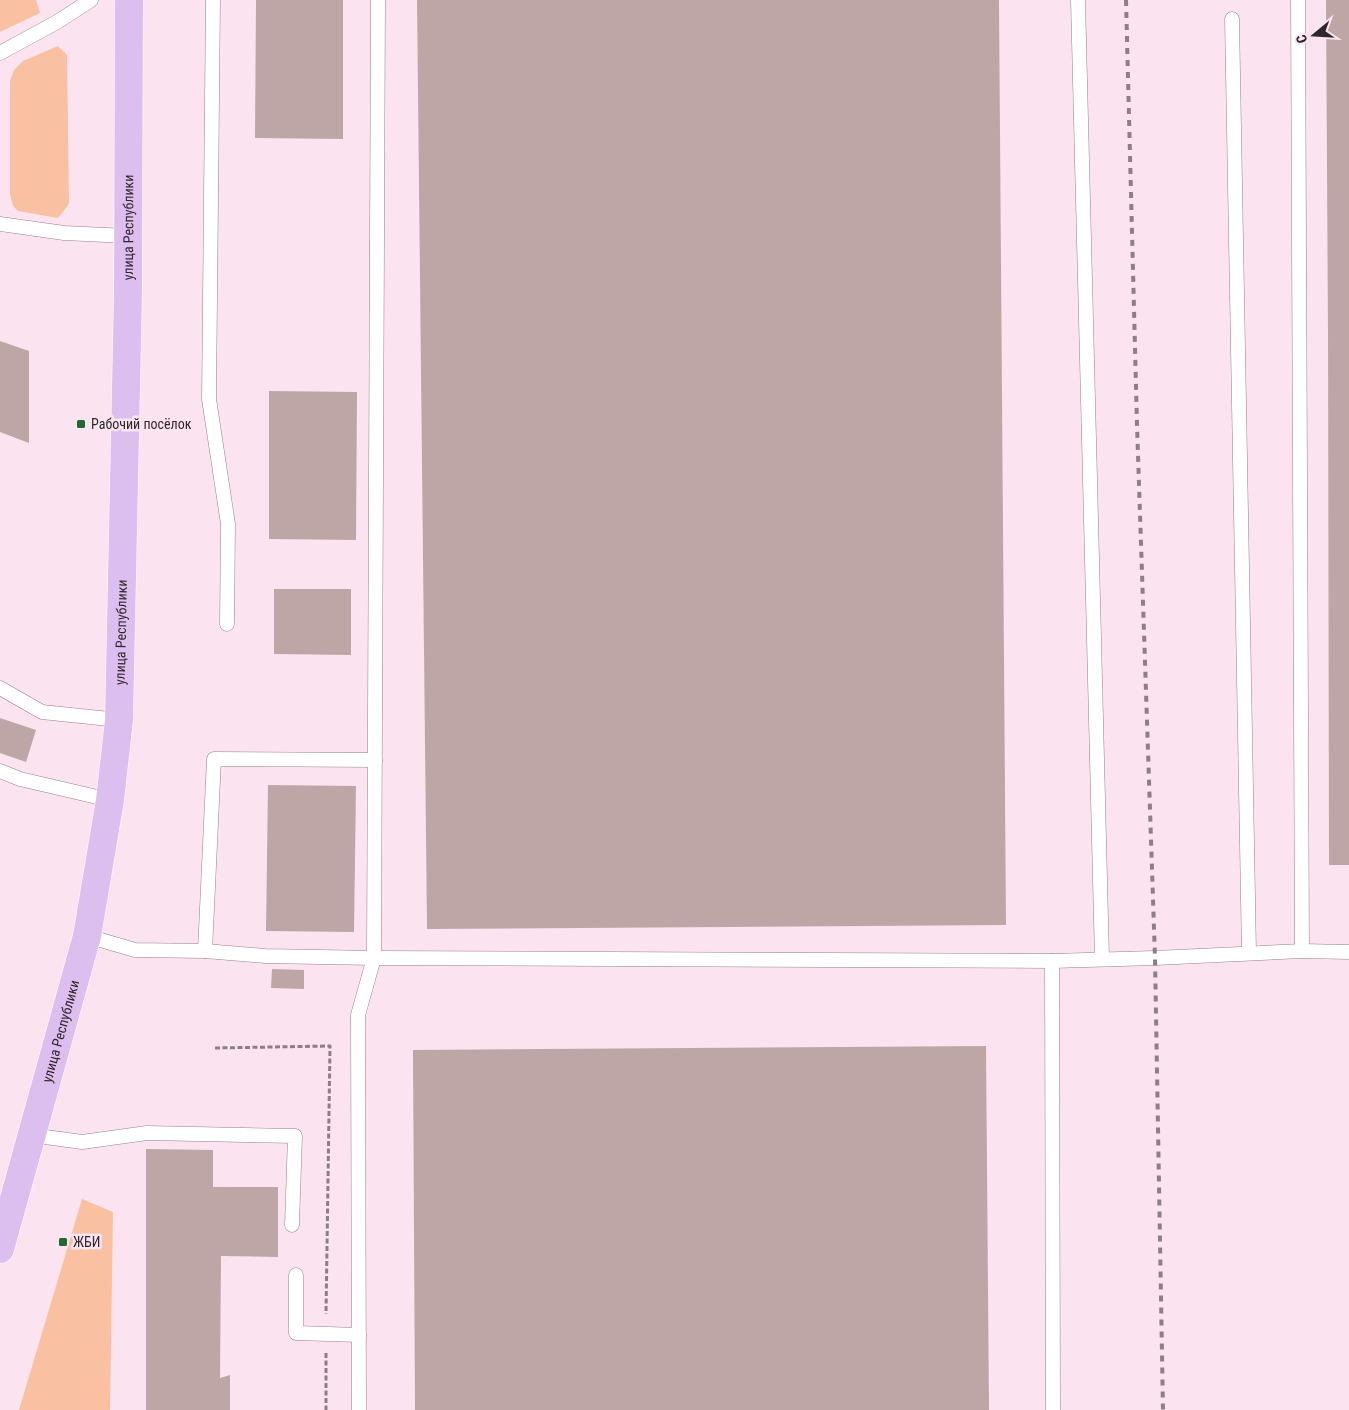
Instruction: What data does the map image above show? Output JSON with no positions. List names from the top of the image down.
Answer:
{
  "streets": {
    "main road": ["улица Республики"]
  },
  "places": {
    "transit": ["Рабочий посёлок", "ЖБИ"]
  },
  "north": "left"
}
